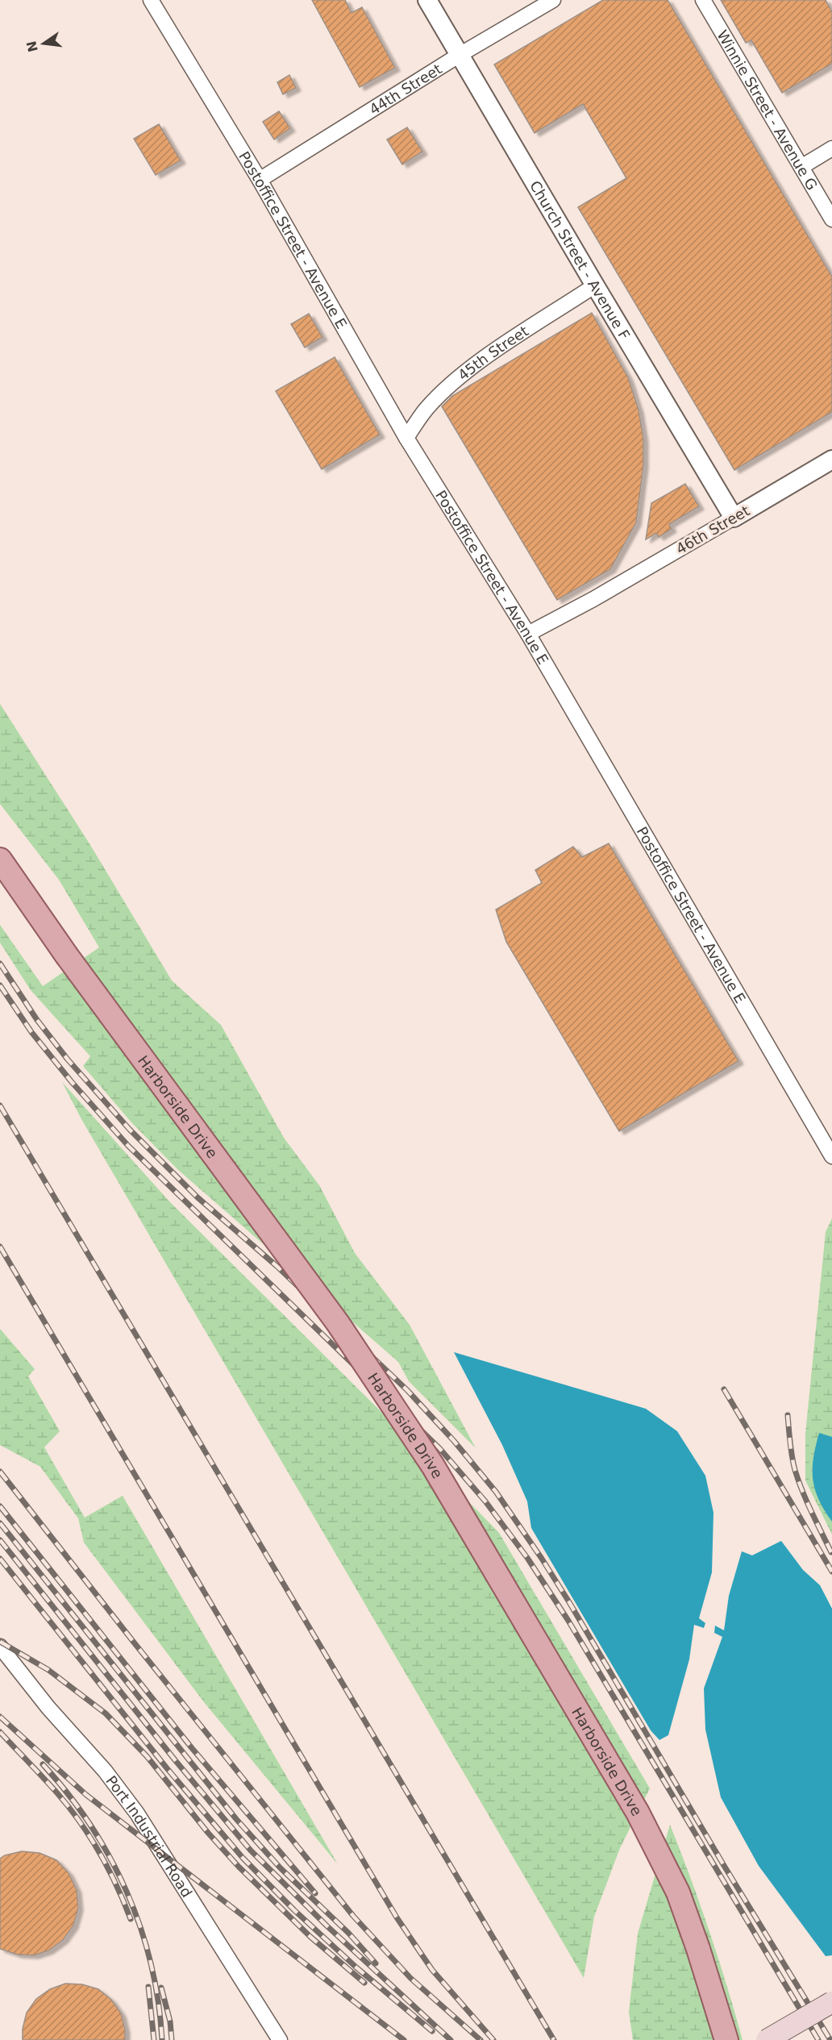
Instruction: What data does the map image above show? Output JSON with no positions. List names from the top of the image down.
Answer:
{
  "streets": {
    "main road": ["Harborside Drive"],
    "street": [
      "44th Street",
      "Winnie Street - Avenue G",
      "Postoffice Street - Avenue E",
      "Church Street - Avenue F",
      "45th Street",
      "46th Street",
      "Port Industrial Road"
    ]
  },
  "crossings": [
    ["44th Street", "Postoffice Street - Avenue E"],
    ["44th Street", "Church Street - Avenue F"],
    ["Postoffice Street - Avenue E", "45th Street"],
    ["Postoffice Street - Avenue E", "46th Street"],
    ["Church Street - Avenue F", "45th Street"],
    ["Church Street - Avenue F", "46th Street"]
  ],
  "north": "left"
}
